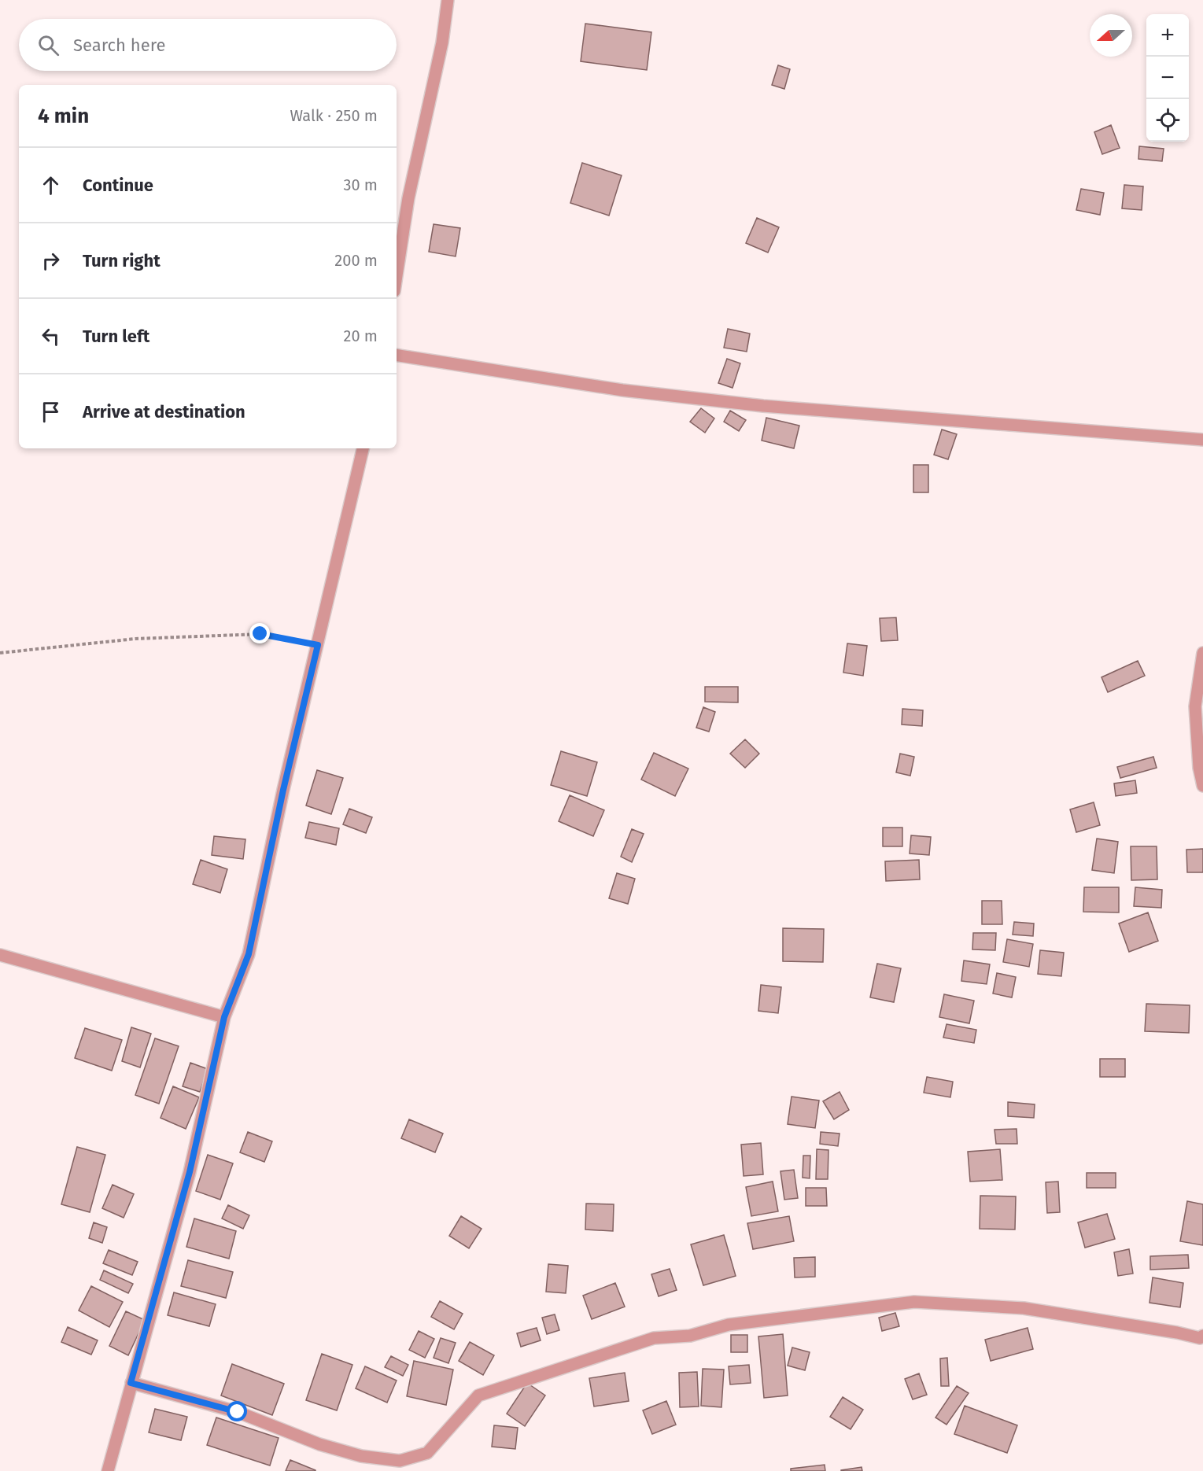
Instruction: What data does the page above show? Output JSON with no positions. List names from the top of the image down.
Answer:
{
  "north": "left",
  "page": {
    "map_buttons": ["+", "−"],
    "search": "Search here",
    "heading": ["4 min", "Walk · 250 m"],
    "list": [
      ["Continue", "30 m"],
      ["Turn right", "200 m"],
      ["Turn left", "20 m"],
      "Arrive at destination"
    ]
  }
}
